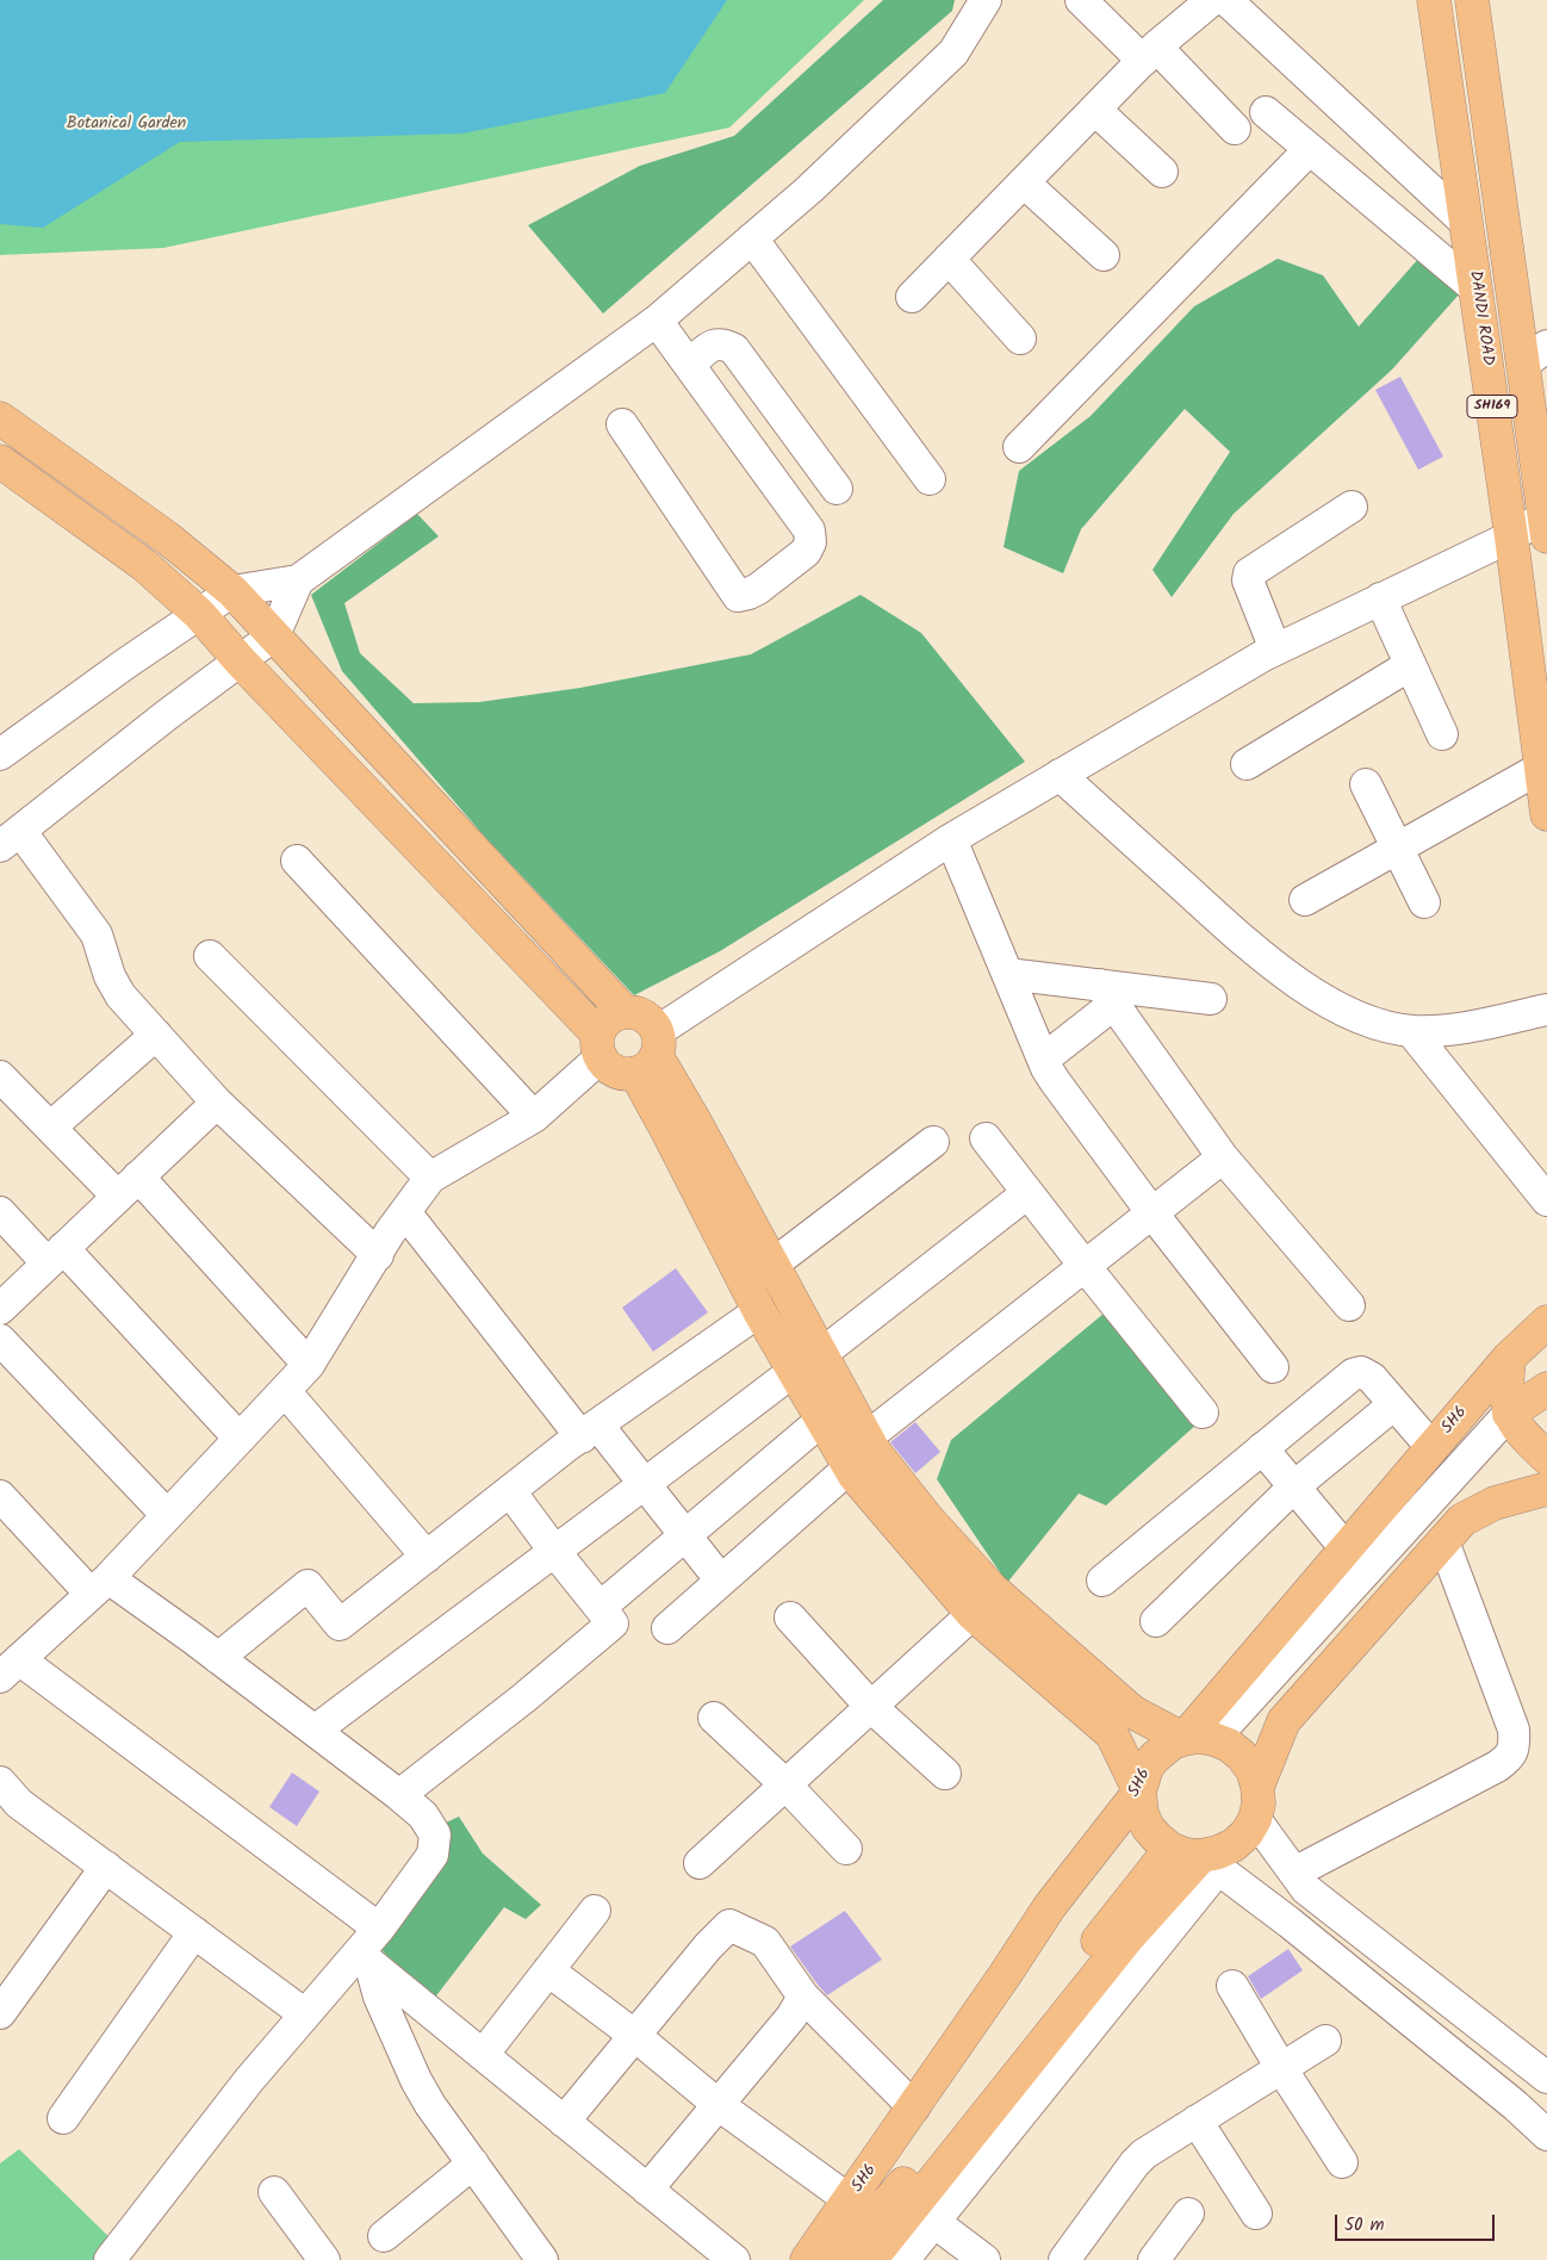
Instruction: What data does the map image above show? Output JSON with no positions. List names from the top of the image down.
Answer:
{
  "streets": {
    "main road": ["DANDI ROAD", "SH169", "SH6"]
  },
  "parks": ["Botanical Garden"],
  "scale_bar": "50 m"
}
